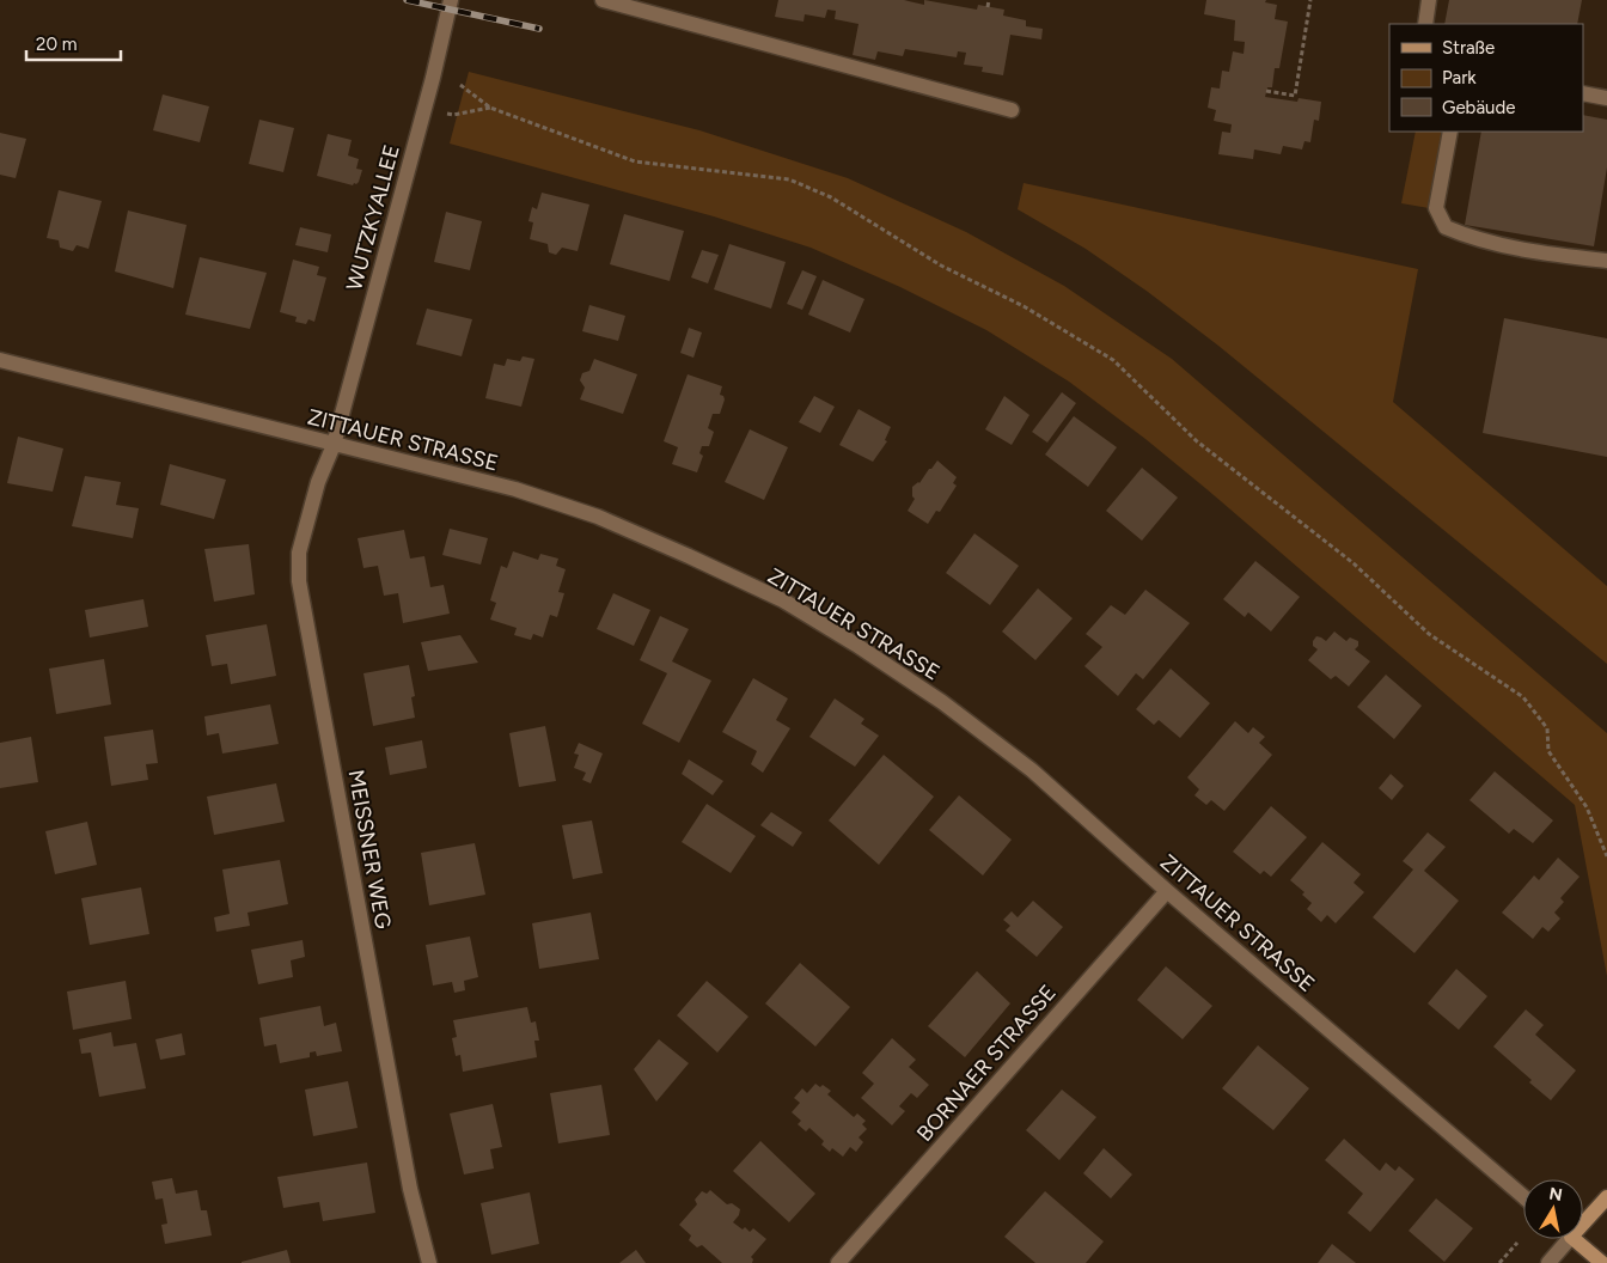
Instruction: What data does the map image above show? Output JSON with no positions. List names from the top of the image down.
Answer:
{
  "streets": {
    "street": [
      "WUTZKYALLEE",
      "ZITTAUER STRASSE",
      "MEISSNER WEG",
      "BORNAER STRASSE"
    ]
  },
  "crossings": [
    ["WUTZKYALLEE", "ZITTAUER STRASSE"],
    ["WUTZKYALLEE", "MEISSNER WEG"],
    ["ZITTAUER STRASSE", "MEISSNER WEG"],
    ["ZITTAUER STRASSE", "BORNAER STRASSE"]
  ],
  "legend": ["Straße", "Park", "Gebäude"],
  "scale_bar": "20 m",
  "north": "top"
}
